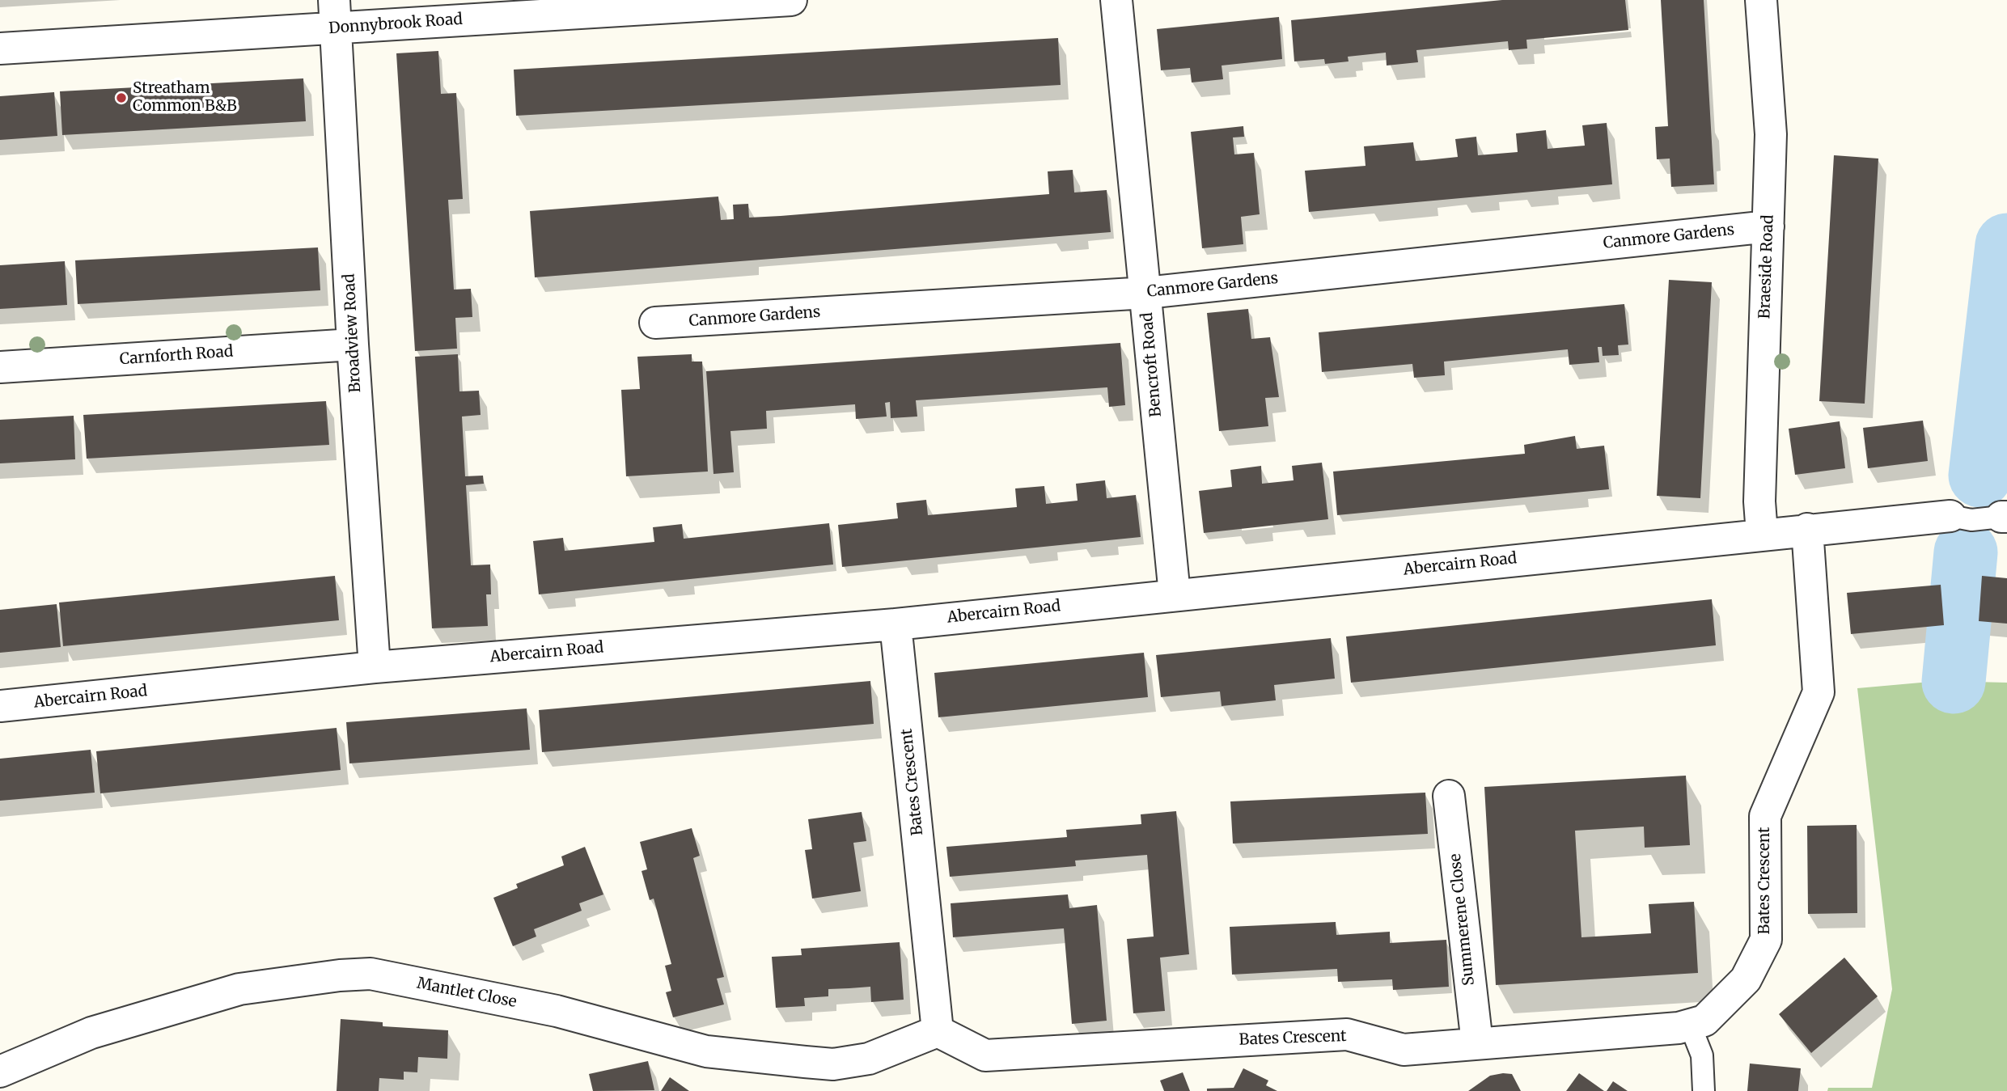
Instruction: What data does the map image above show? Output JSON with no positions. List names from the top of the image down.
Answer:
{
  "streets": {
    "street": [
      "Donnybrook Road",
      "Canmore Gardens",
      "Braeside Road",
      "Broadview Road",
      "Carnforth Road",
      "Bencroft Road",
      "Abercairn Road",
      "Bates Crescent",
      "Summerene Close",
      "Mantlet Close"
    ]
  },
  "crossings": [
    ["Donnybrook Road", "Broadview Road"],
    ["Canmore Gardens", "Braeside Road"],
    ["Canmore Gardens", "Bencroft Road"],
    ["Braeside Road", "Abercairn Road"],
    ["Broadview Road", "Carnforth Road"],
    ["Broadview Road", "Abercairn Road"],
    ["Bencroft Road", "Abercairn Road"],
    ["Abercairn Road", "Bates Crescent"],
    ["Bates Crescent", "Summerene Close"],
    ["Bates Crescent", "Mantlet Close"]
  ],
  "places": ["Streatham Common B&B"]
}
